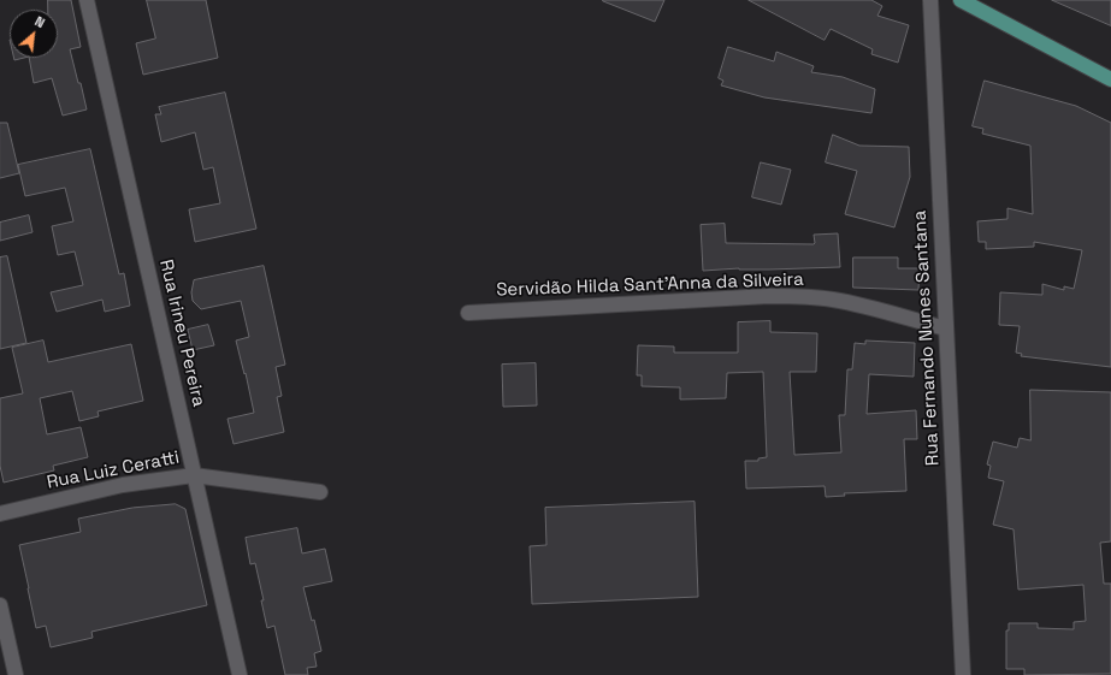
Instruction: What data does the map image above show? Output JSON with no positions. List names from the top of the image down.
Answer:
{
  "streets": {
    "street": [
      "Servidão Hilda Sant'Anna da Silveira",
      "Rua Irineu Pereira",
      "Rua Fernando Nunes Santana",
      "Rua Luiz Ceratti"
    ]
  },
  "crossings": [
    ["Servidão Hilda Sant'Anna da Silveira", "Rua Fernando Nunes Santana"],
    ["Rua Irineu Pereira", "Rua Luiz Ceratti"]
  ],
  "north": "top right"
}
